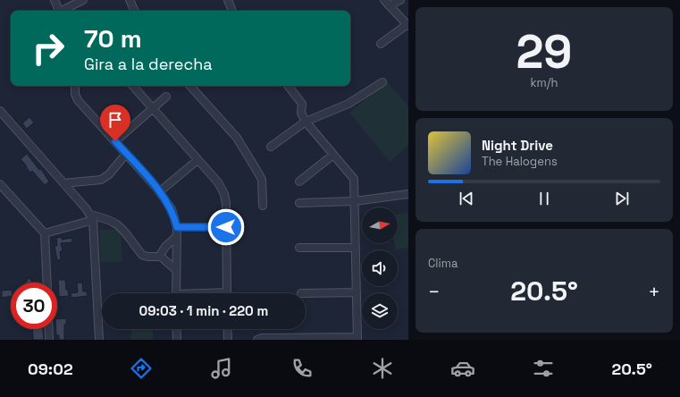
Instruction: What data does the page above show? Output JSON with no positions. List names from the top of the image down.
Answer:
{
  "north": "right",
  "page": {
    "tile": [
      ["29", "km/h"],
      "Clima"
    ],
    "turn": ["70 m", "Gira a la derecha"],
    "song": ["Night Drive", "The Halogens"],
    "heat": ["−", "20.5°", "+"],
    "limit": "30",
    "trip": "09:03 · 1 min · 220 m",
    "tabs": ["09:02", "20.5°"]
  }
}
